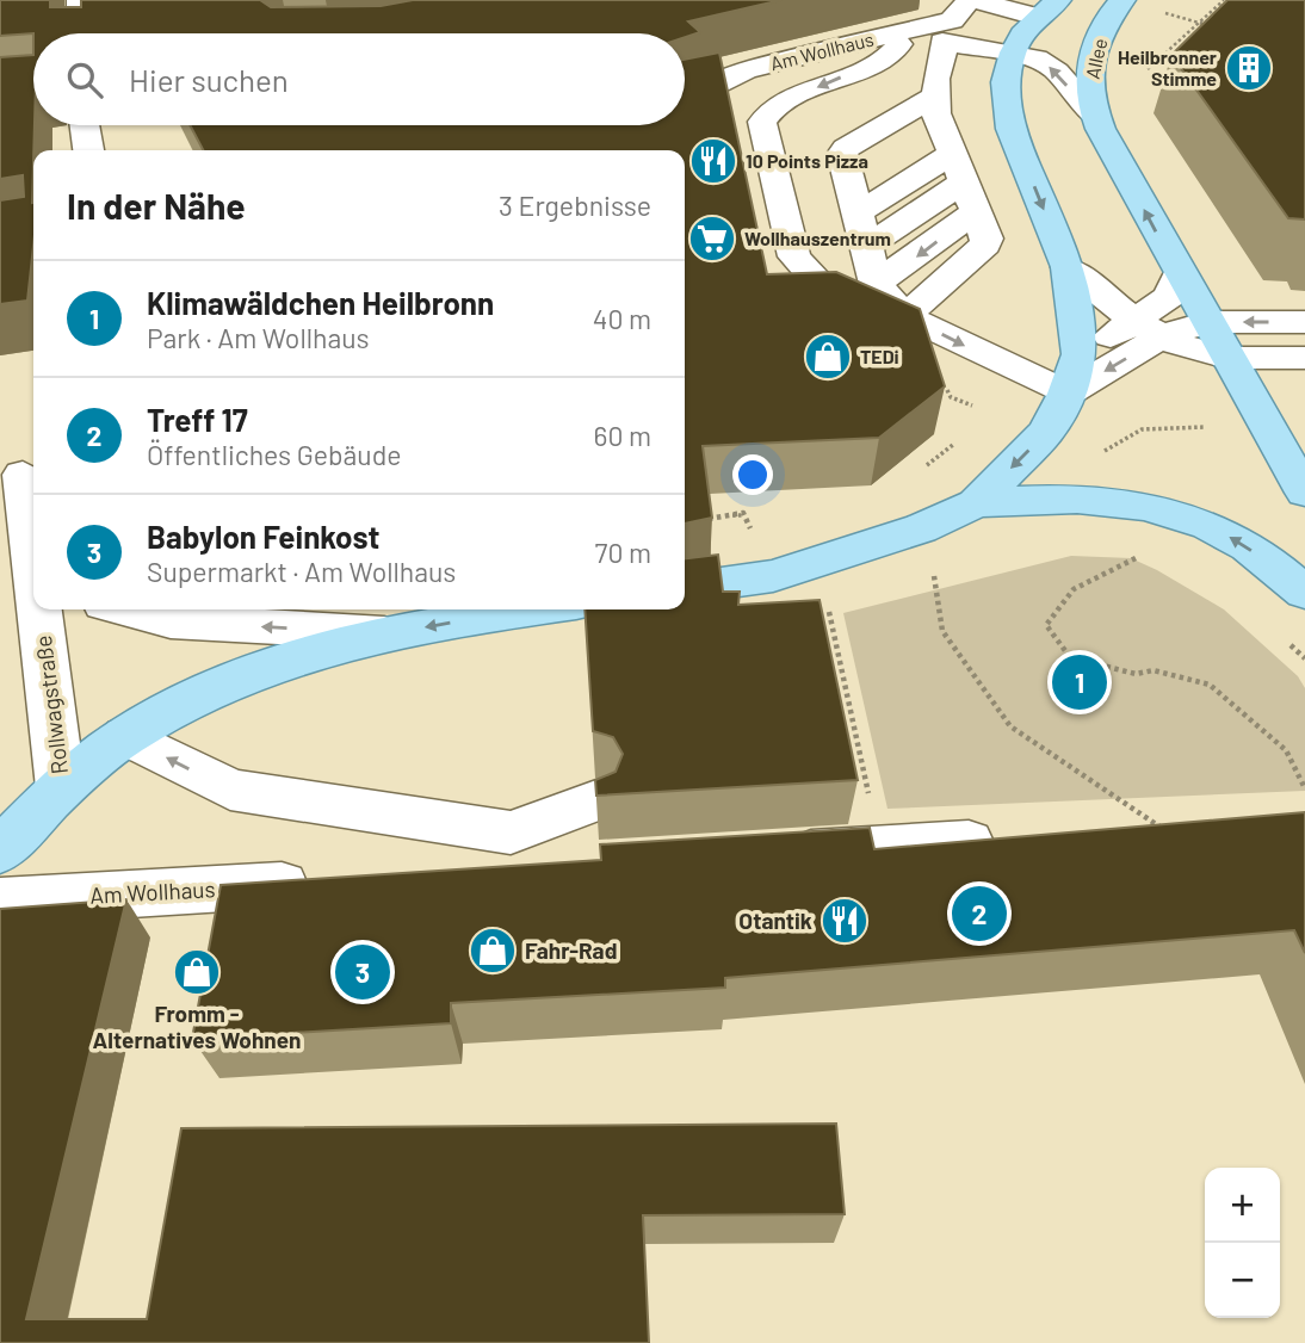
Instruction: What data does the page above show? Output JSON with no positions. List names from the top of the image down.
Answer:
{
  "streets": {
    "main road": ["Allee"],
    "street": ["Am Wollhaus", "Rollwagstraße"]
  },
  "places": {
    "building": ["Heilbronner Stimme"],
    "restaurant": ["10 Points Pizza", "Otantik"],
    "supermarket": ["Wollhauszentrum"],
    "shop": ["TEDi", "Fahr-Rad", "Fromm - Alternatives Wohnen"]
  },
  "page": {
    "search": "Hier suchen",
    "heading": ["In der Nähe", "3 Ergebnisse"],
    "list": [
      {
        "mark": "1",
        "name": "Klimawäldchen Heilbronn",
        "note": "Park · Am Wollhaus",
        "value": "40 m"
      },
      {
        "mark": "2",
        "name": "Treff 17",
        "note": "Öffentliches Gebäude",
        "value": "60 m"
      },
      {
        "mark": "3",
        "name": "Babylon Feinkost",
        "note": "Supermarkt · Am Wollhaus",
        "value": "70 m"
      }
    ],
    "pins": ["1", "2", "3"],
    "map_buttons": ["+", "−"]
  }
}
